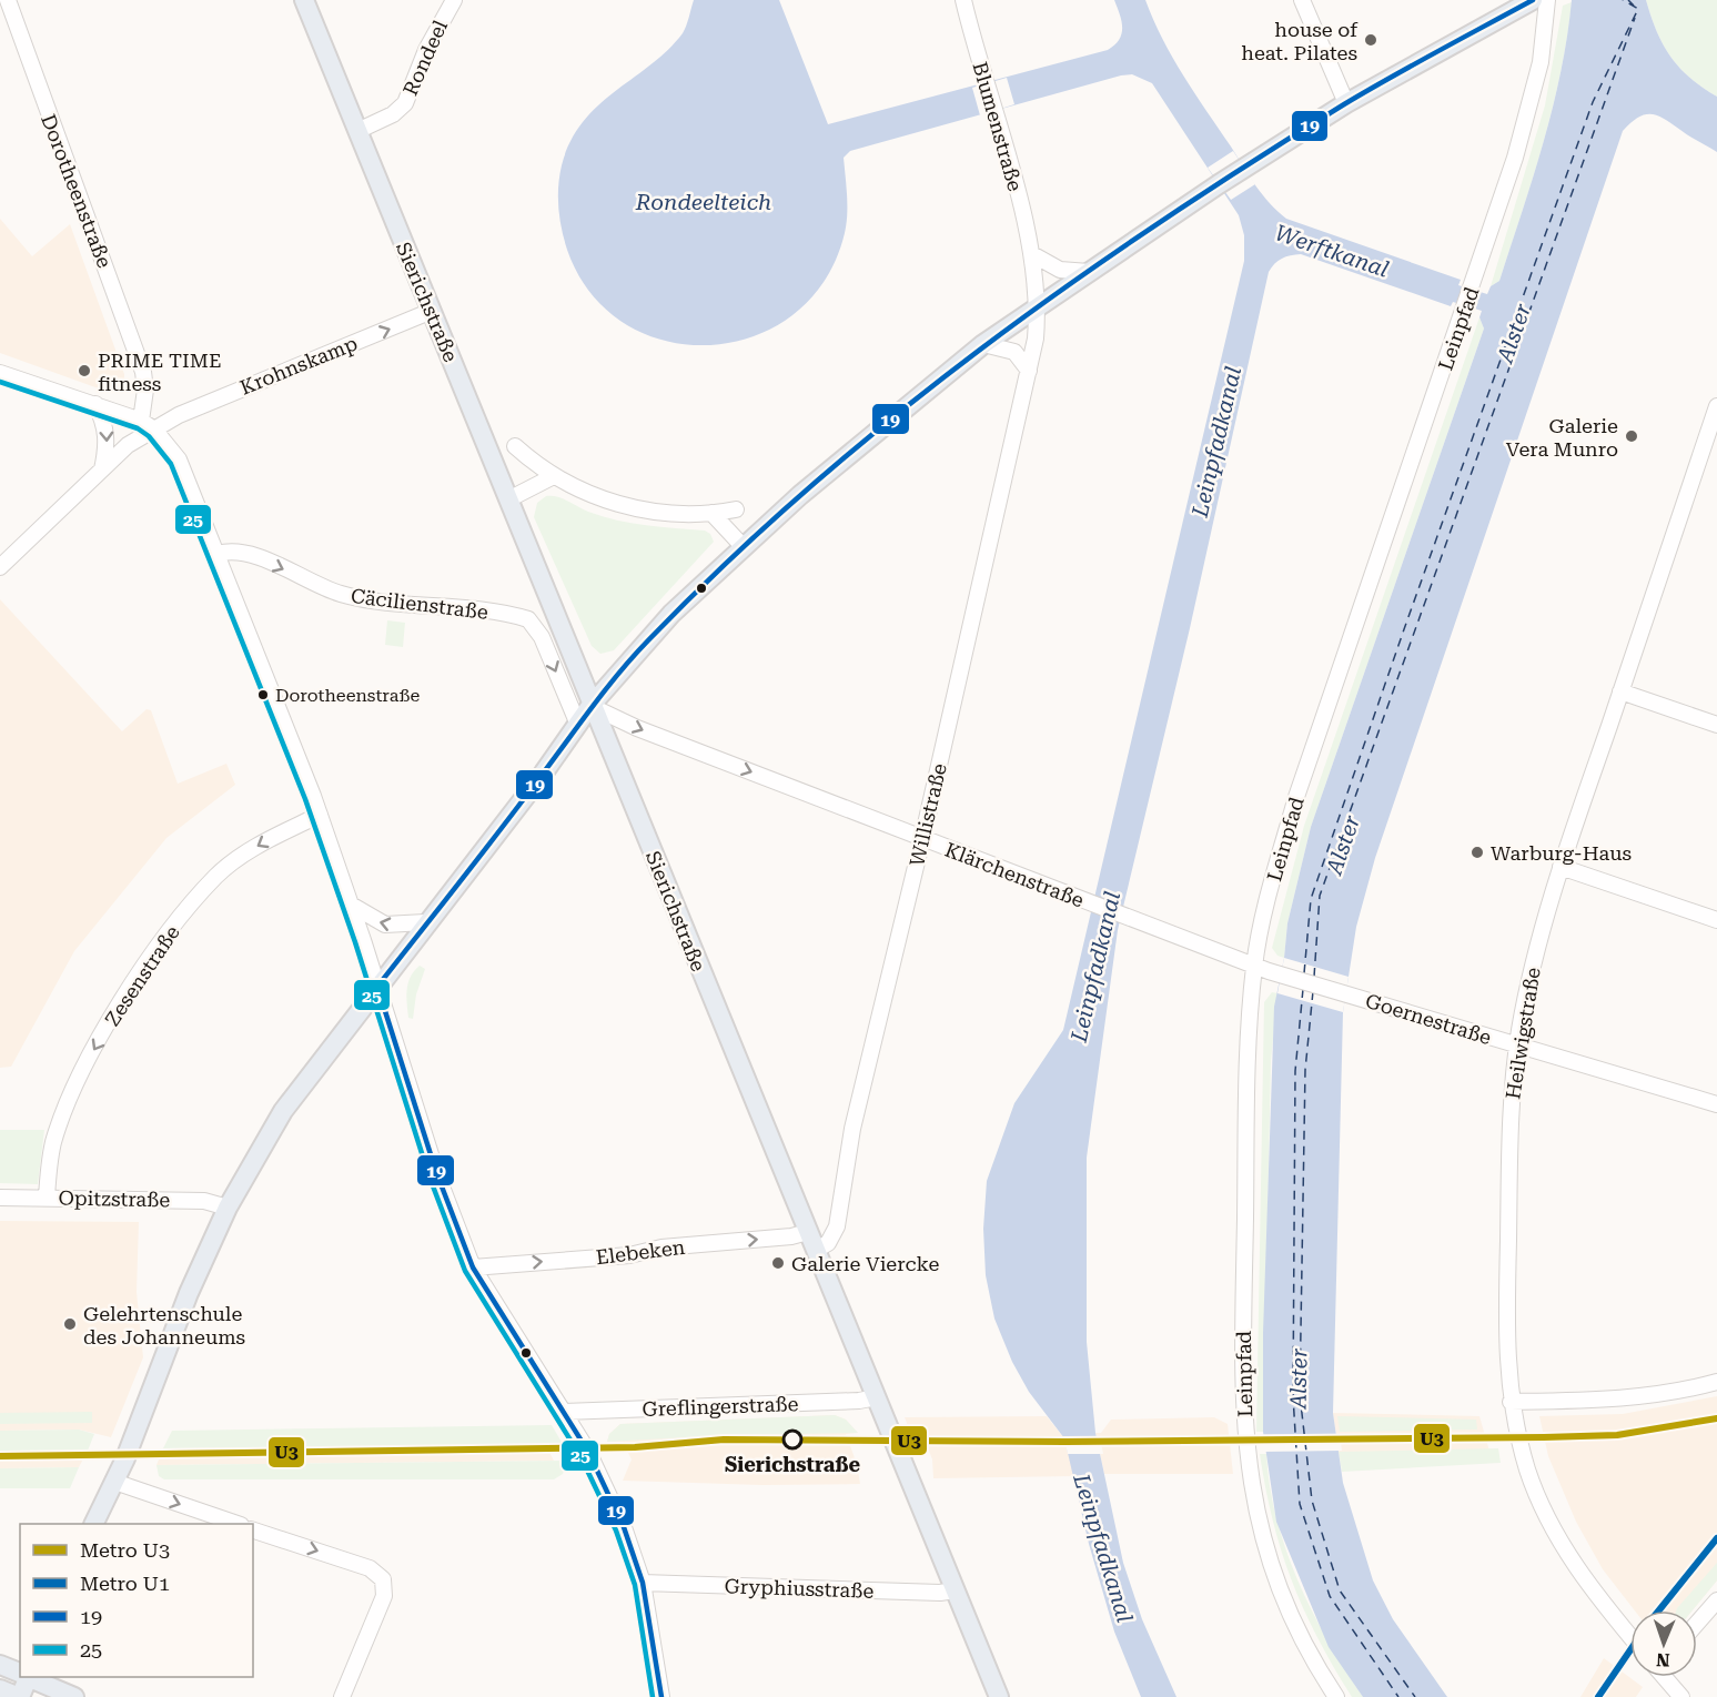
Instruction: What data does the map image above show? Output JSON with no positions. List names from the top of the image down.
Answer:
{
  "streets": {
    "main road": ["Sierichstraße"],
    "street": [
      "Rondeel",
      "Blumenstraße",
      "Dorotheenstraße",
      "Leinpfad",
      "Krohnskamp",
      "Cäcilienstraße",
      "Willistraße",
      "Klärchenstraße",
      "Zesenstraße",
      "Goernestraße",
      "Heilwigstraße",
      "Opitzstraße",
      "Elebeken",
      "Greflingerstraße",
      "Gryphiusstraße"
    ]
  },
  "crossings": [
    ["Rondeel", "Sierichstraße"],
    ["Blumenstraße", "Willistraße"],
    ["Sierichstraße", "Krohnskamp"],
    ["Sierichstraße", "Willistraße"],
    ["Sierichstraße", "Klärchenstraße"],
    ["Sierichstraße", "Elebeken"],
    ["Sierichstraße", "Greflingerstraße"],
    ["Sierichstraße", "Gryphiusstraße"],
    ["Leinpfad", "Klärchenstraße"],
    ["Leinpfad", "Goernestraße"],
    ["Willistraße", "Klärchenstraße"],
    ["Klärchenstraße", "Goernestraße"],
    ["Zesenstraße", "Opitzstraße"],
    ["Goernestraße", "Heilwigstraße"]
  ],
  "one_way": [
    "Krohnskamp",
    "Cäcilienstraße",
    "Klärchenstraße",
    "Zesenstraße",
    "Elebeken"
  ],
  "water": [
    "Rondeelteich",
    "Werftkanal",
    "Alster",
    "Leinpfadkanal"
  ],
  "places": [
    "house of heat. Pilates",
    "PRIME TIME fitness",
    "Galerie Vera Munro",
    "Dorotheenstraße",
    "Warburg-Haus",
    "Galerie Viercke",
    "Gelehrtenschule des Johanneums",
    "Sierichstraße"
  ],
  "lines": [
    "transit line 19",
    "transit line 25",
    "metro line U3",
    "metro line U1"
  ],
  "legend": [
    "Metro U3",
    "Metro U1",
    "19",
    "25"
  ],
  "north": "bottom"
}
